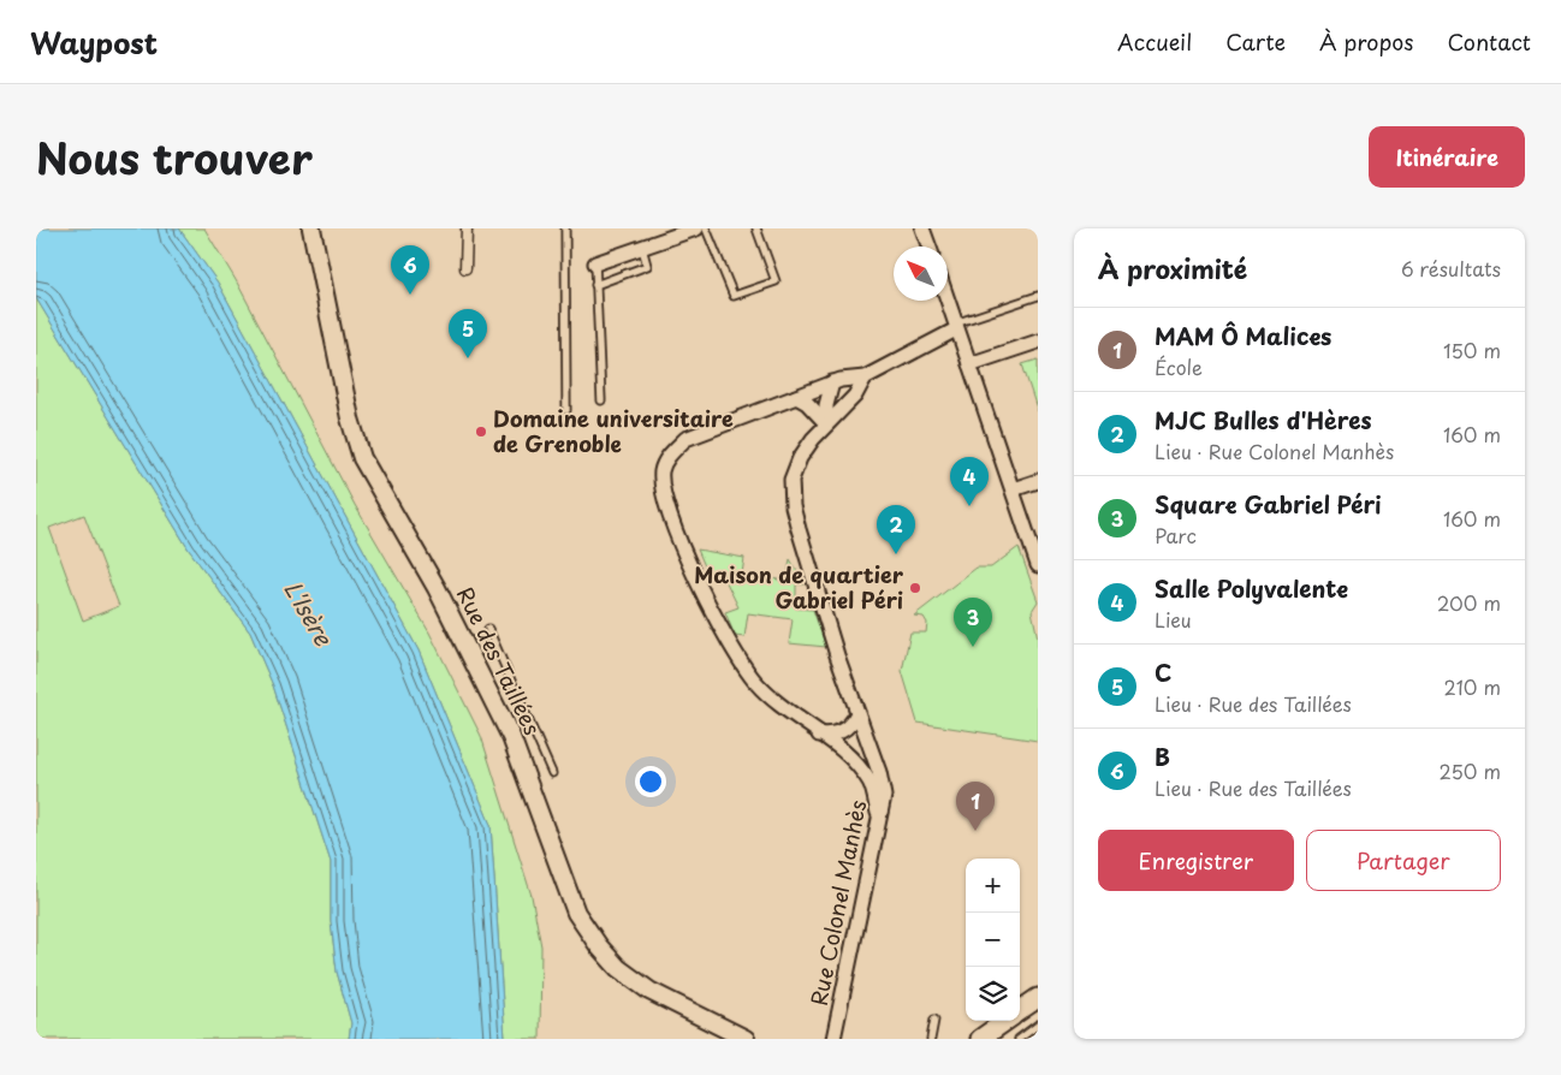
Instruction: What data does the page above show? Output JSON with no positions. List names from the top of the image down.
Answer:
{
  "streets": {
    "street": ["Rue des Taillées", "Rue Colonel Manhès"]
  },
  "water": ["L'Isère"],
  "places": ["Domaine universitaire de Grenoble", "Maison de quartier Gabriel Péri"],
  "north": "top left",
  "page": {
    "header": "Waypost",
    "nav": [
      "Accueil",
      "Carte",
      "À propos",
      "Contact"
    ],
    "title": "Nous trouver",
    "buttons": [
      "Itinéraire",
      ["Enregistrer", "Partager"]
    ],
    "heading": ["À proximité", "6 résultats"],
    "pins": [
      "6",
      "5",
      "4",
      "2",
      "3",
      "1"
    ],
    "list": [
      {
        "mark": "1",
        "name": "MAM Ô Malices",
        "note": "École",
        "value": "150 m"
      },
      {
        "mark": "2",
        "name": "MJC Bulles d'Hères",
        "note": "Lieu · Rue Colonel Manhès",
        "value": "160 m"
      },
      {
        "mark": "3",
        "name": "Square Gabriel Péri",
        "note": "Parc",
        "value": "160 m"
      },
      {
        "mark": "4",
        "name": "Salle Polyvalente",
        "note": "Lieu",
        "value": "200 m"
      },
      {
        "mark": "5",
        "name": "C",
        "note": "Lieu · Rue des Taillées",
        "value": "210 m"
      },
      {
        "mark": "6",
        "name": "B",
        "note": "Lieu · Rue des Taillées",
        "value": "250 m"
      }
    ],
    "map_buttons": ["+", "−"]
  }
}
